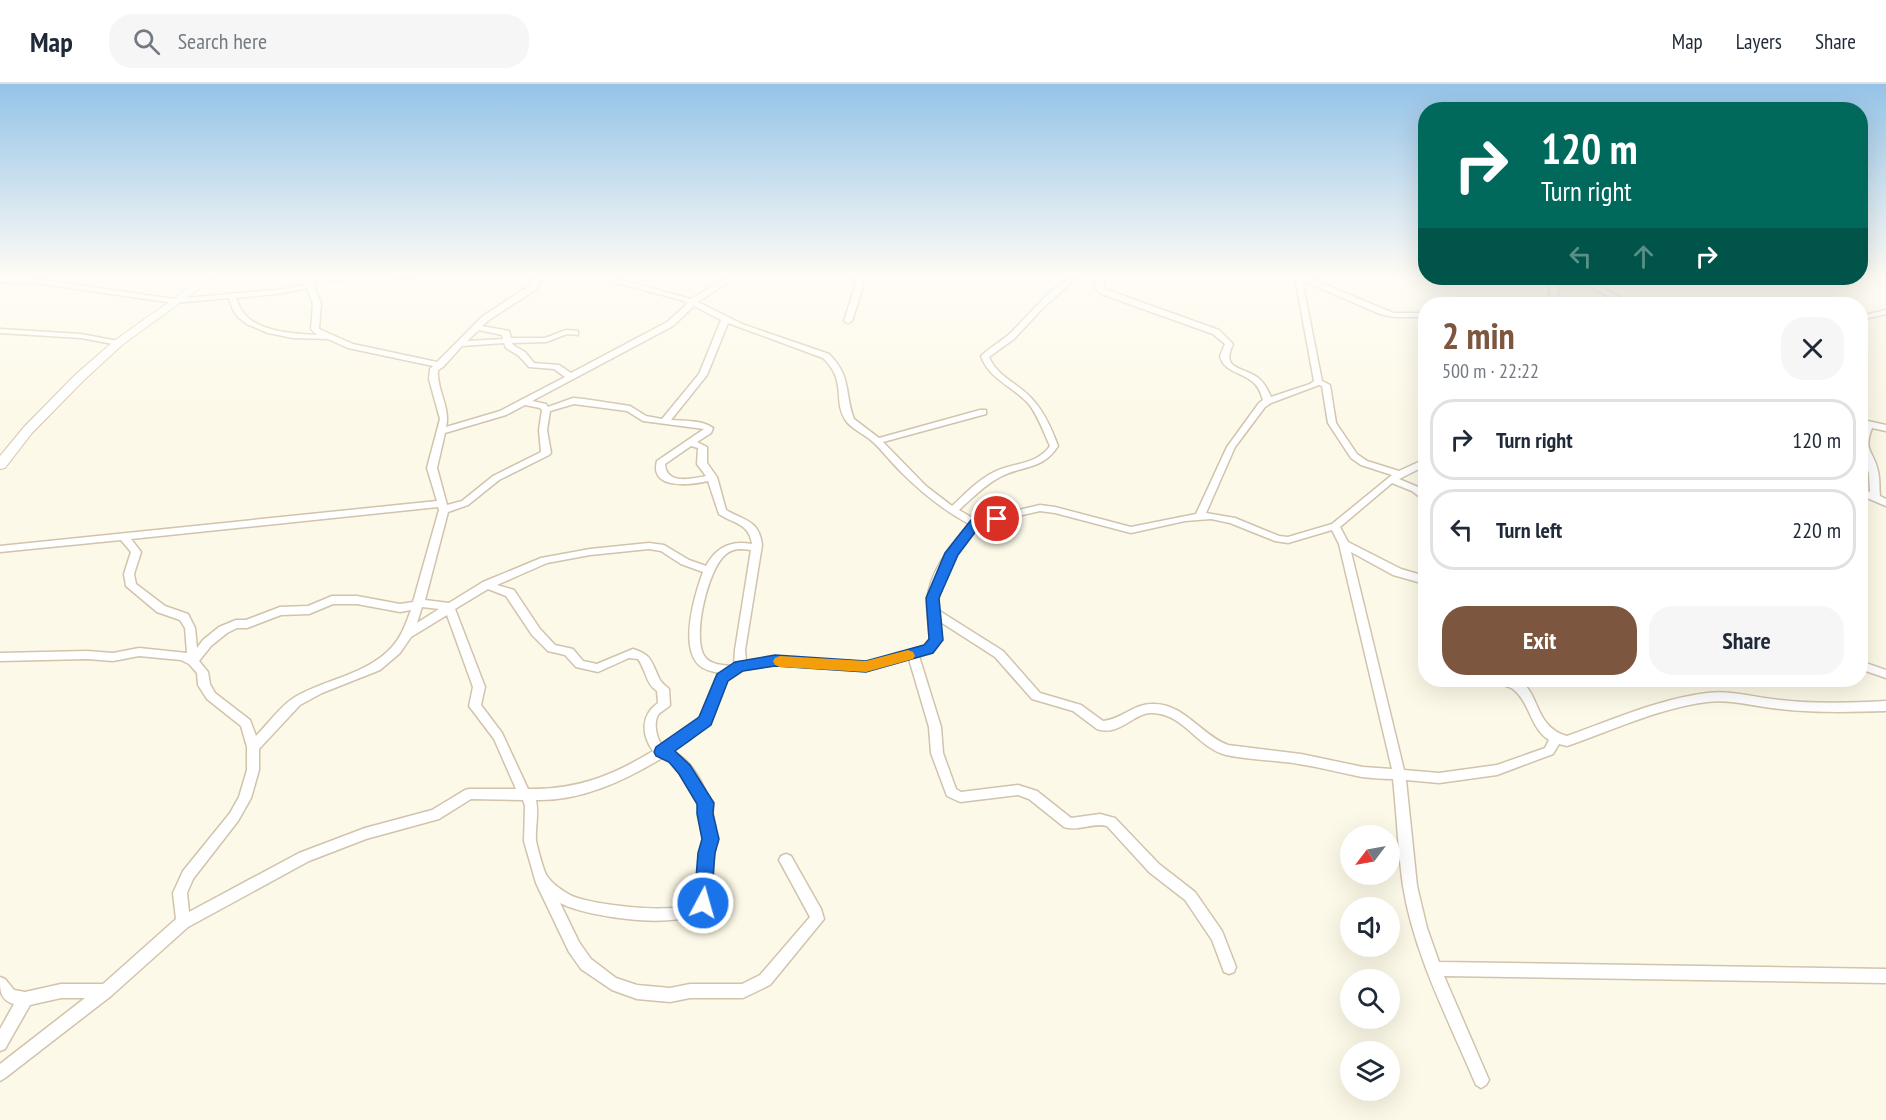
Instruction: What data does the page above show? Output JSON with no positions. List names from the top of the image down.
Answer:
{
  "north": "bottom left",
  "page": {
    "header": "Map",
    "search": "Search here",
    "nav": ["Map", "Layers", "Share"],
    "turn": ["120 m", "Turn right"],
    "heading": ["2 min", "500 m · 22:22"],
    "list": [
      {
        "name": "Turn right",
        "value": "120 m"
      },
      {
        "name": "Turn left",
        "value": "220 m"
      }
    ],
    "buttons": ["Exit", "Share"]
  }
}
